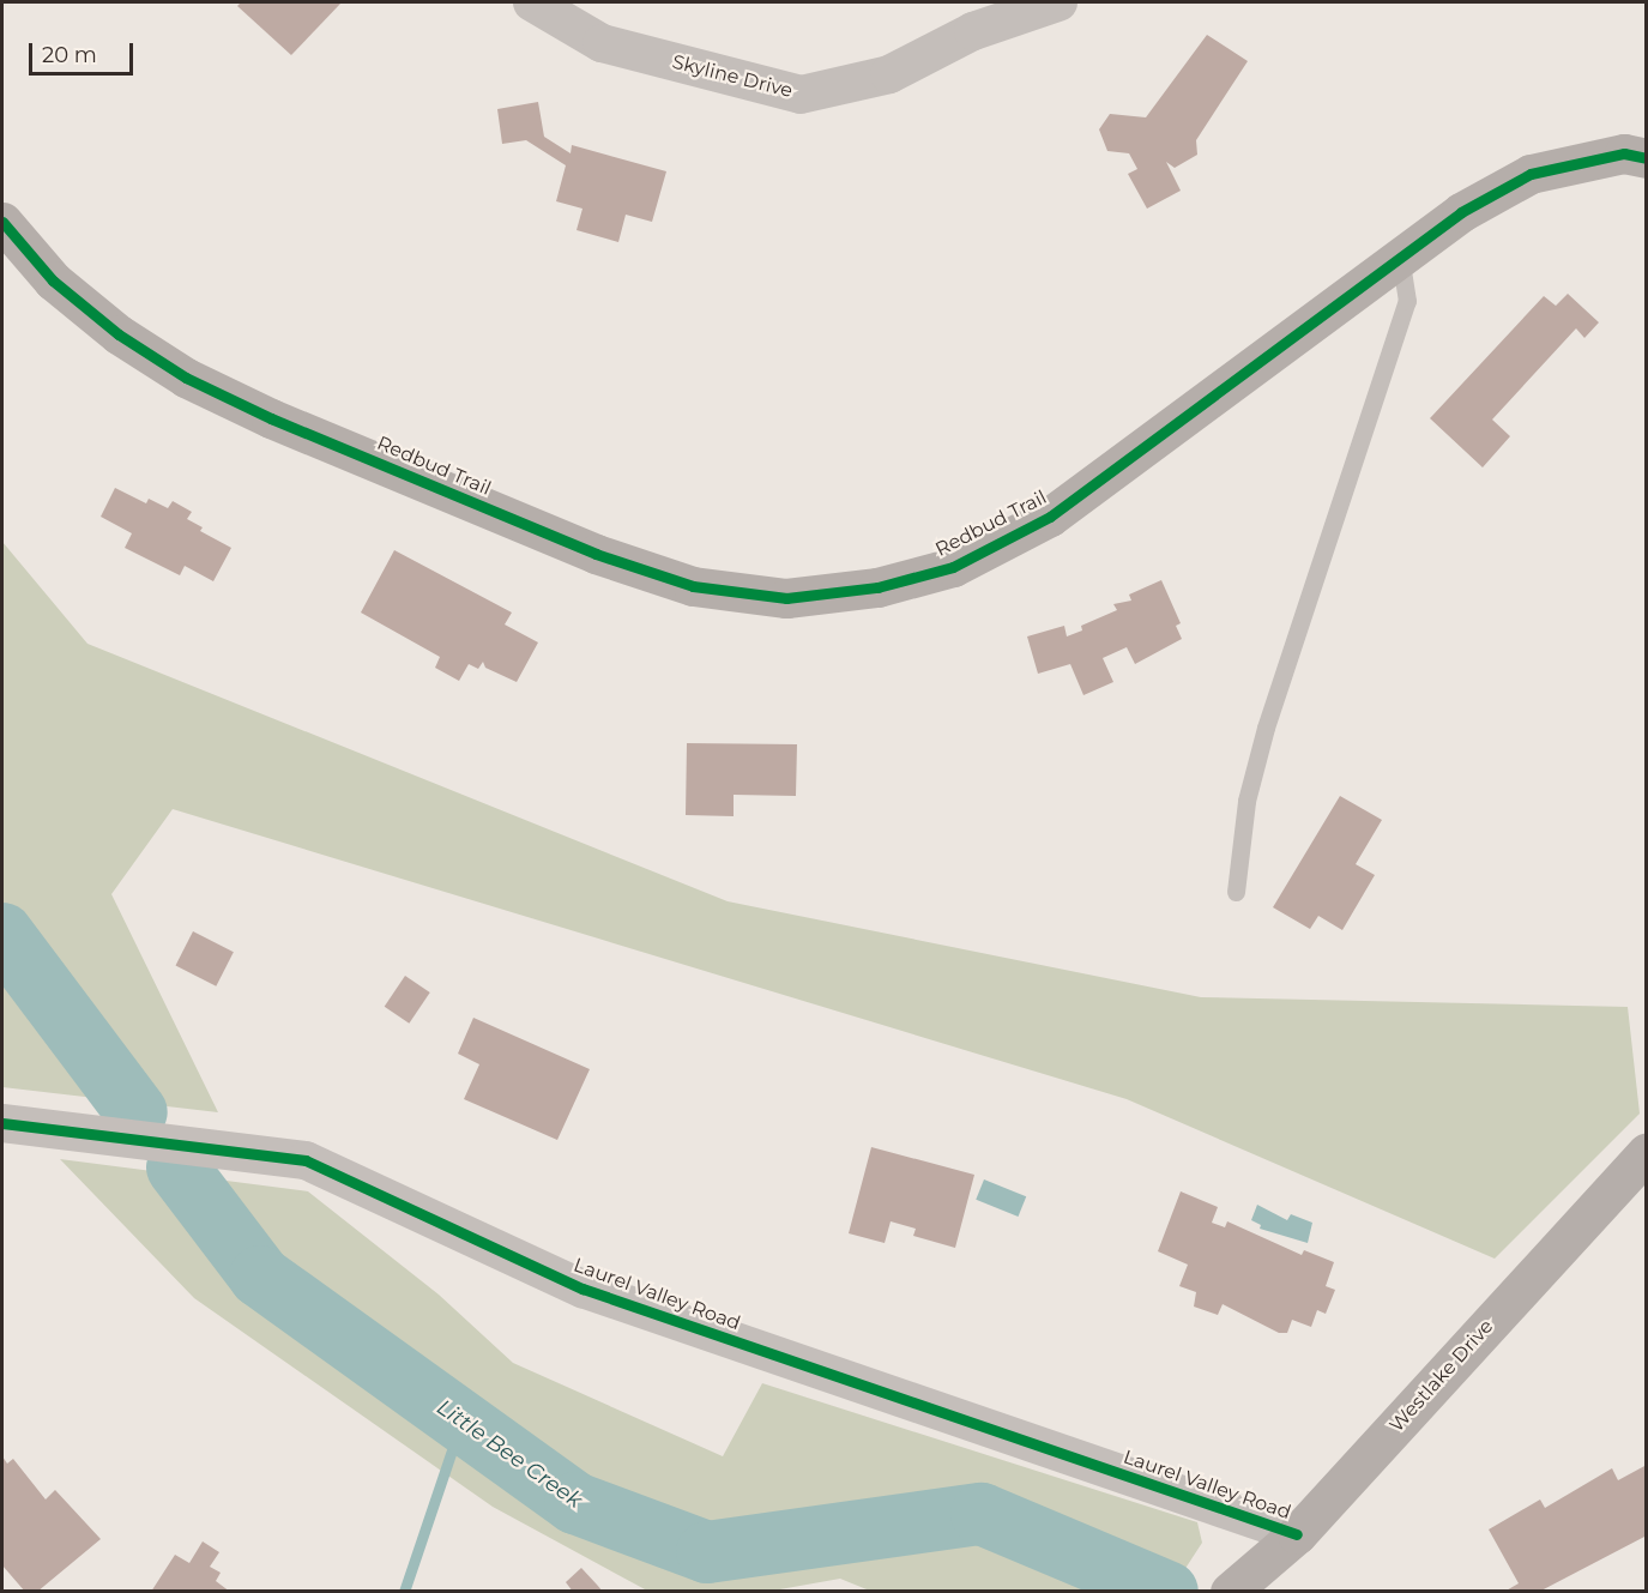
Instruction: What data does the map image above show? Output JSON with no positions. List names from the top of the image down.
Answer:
{
  "streets": {
    "street": [
      "Skyline Drive",
      "Redbud Trail",
      "Laurel Valley Road",
      "Westlake Drive"
    ]
  },
  "crossings": [
    ["Laurel Valley Road", "Westlake Drive"]
  ],
  "water": ["Little Bee Creek"],
  "scale_bar": "20 m"
}
